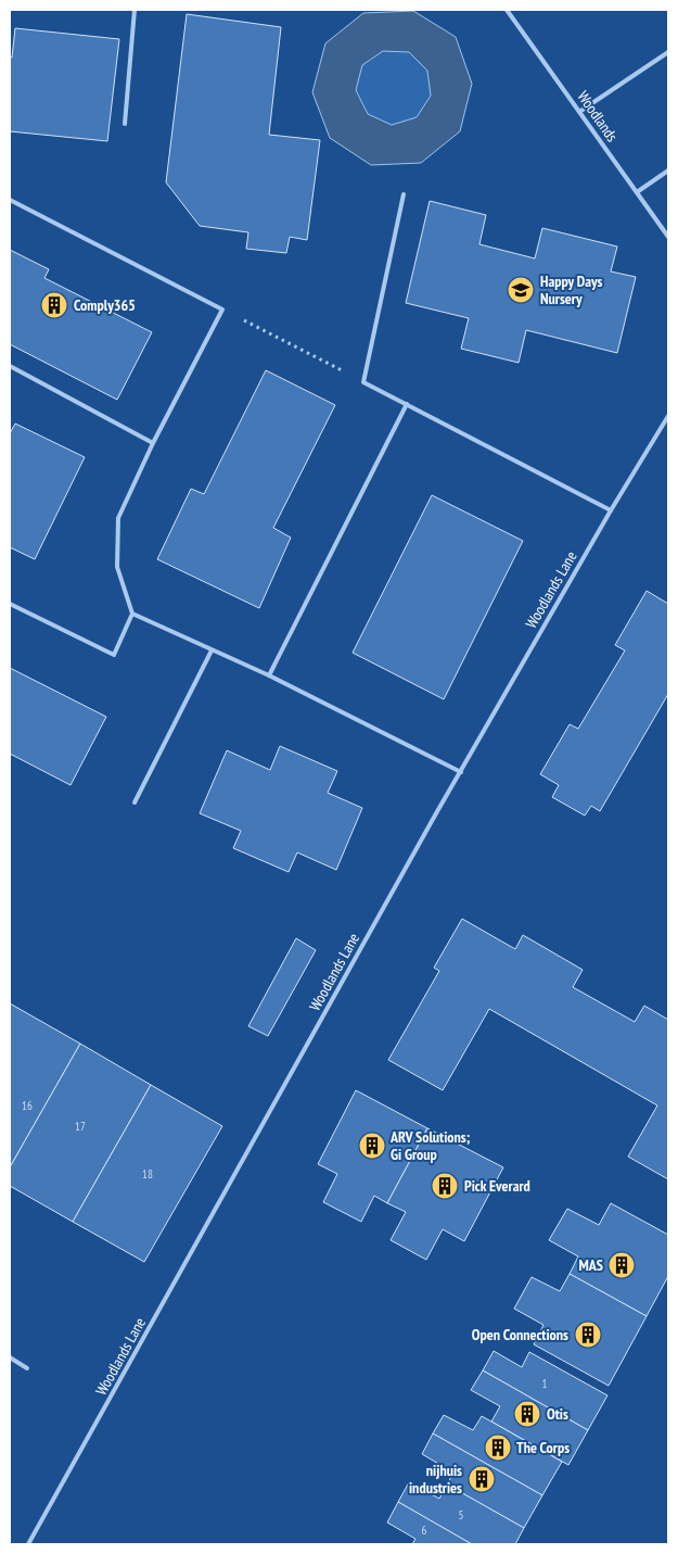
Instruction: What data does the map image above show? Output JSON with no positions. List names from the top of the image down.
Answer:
{
  "streets": {
    "lane": ["Woodlands", "Woodlands Lane"]
  },
  "places": {
    "school or university": ["Happy Days Nursery"],
    "building": [
      "Comply365",
      "ARV Solutions; Gi Group",
      "Pick Everard",
      "MAS",
      "Open Connections",
      "Otis",
      "The Corps",
      "nijhuis industries"
    ]
  },
  "house_numbers": [
    "16",
    "17",
    "18",
    "1",
    "5",
    "6"
  ]
}
